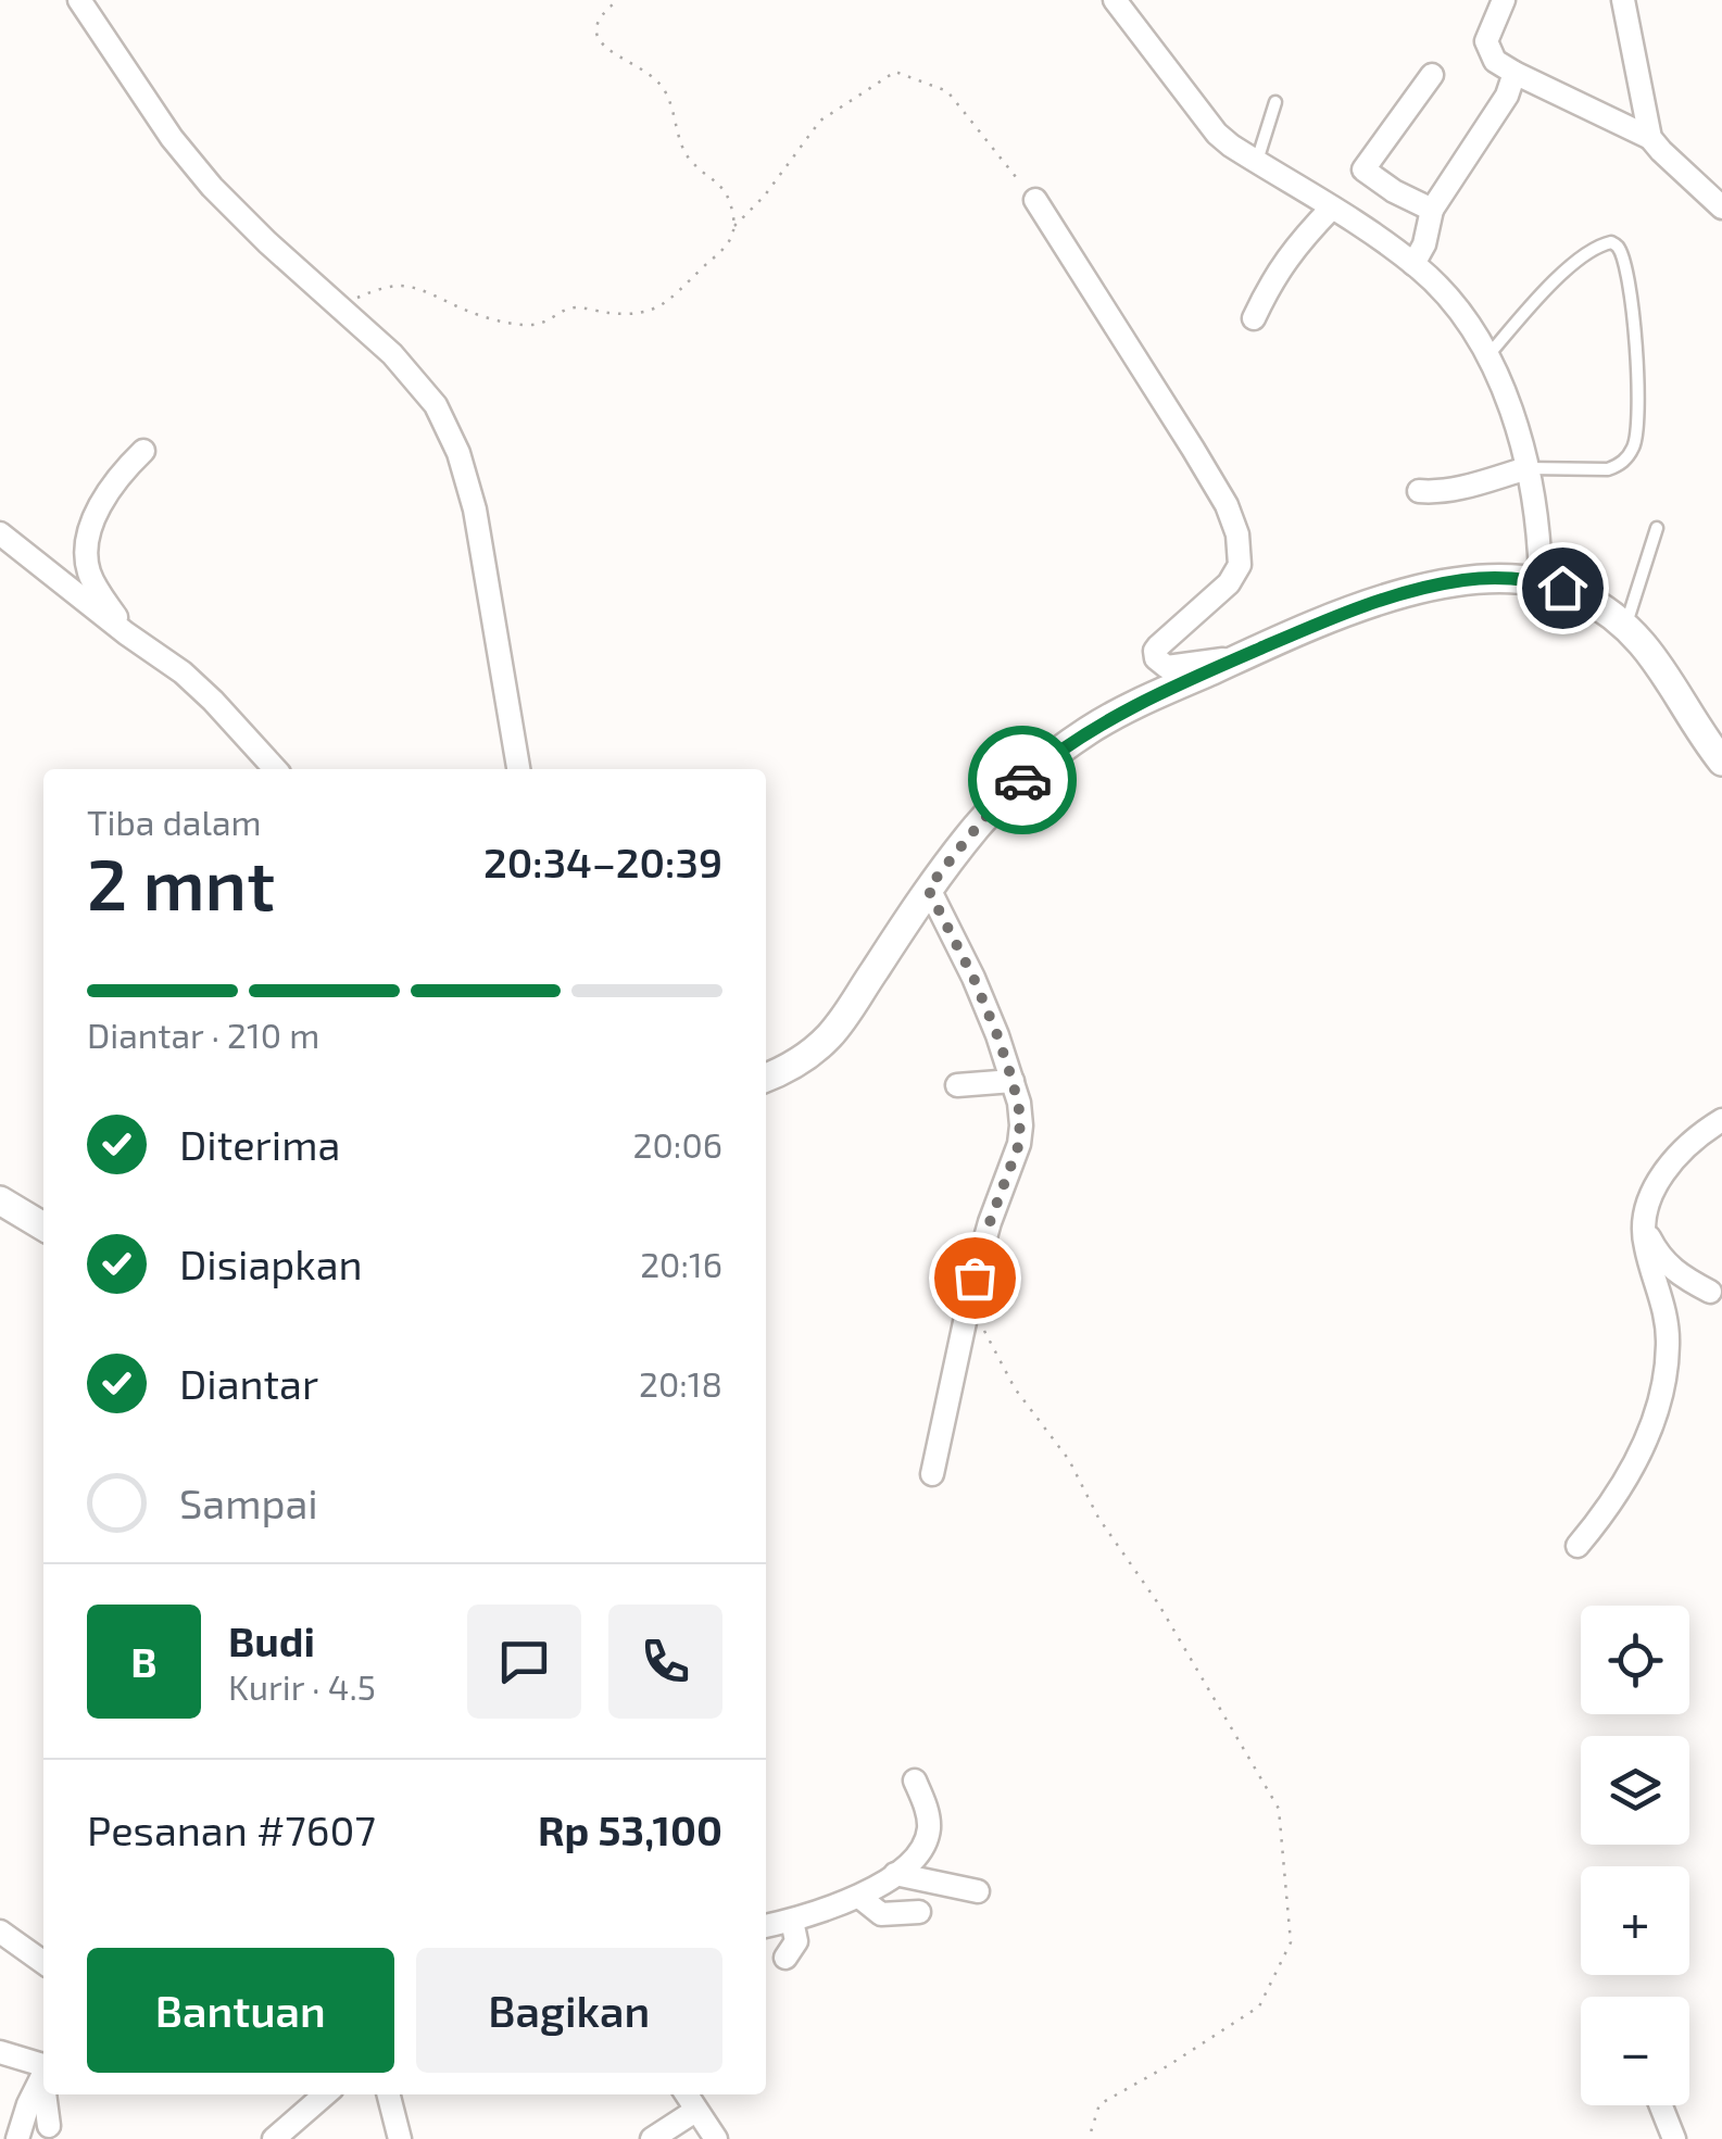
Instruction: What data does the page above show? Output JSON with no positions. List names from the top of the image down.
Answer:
{
  "page": {
    "heading": ["2 mnt", "Tiba dalam", "20:34–20:39"],
    "panel": [
      "Budi",
      "Kurir · 4.5",
      "Pesanan #7607",
      "Rp 53,100"
    ],
    "bar": "Diantar · 210 m",
    "list": [
      ["Diterima", "20:06"],
      ["Disiapkan", "20:16"],
      ["Diantar", "20:18"],
      "Sampai"
    ],
    "round": "B",
    "map_buttons": ["+", "−"],
    "buttons": ["Bantuan", "Bagikan"]
  }
}
